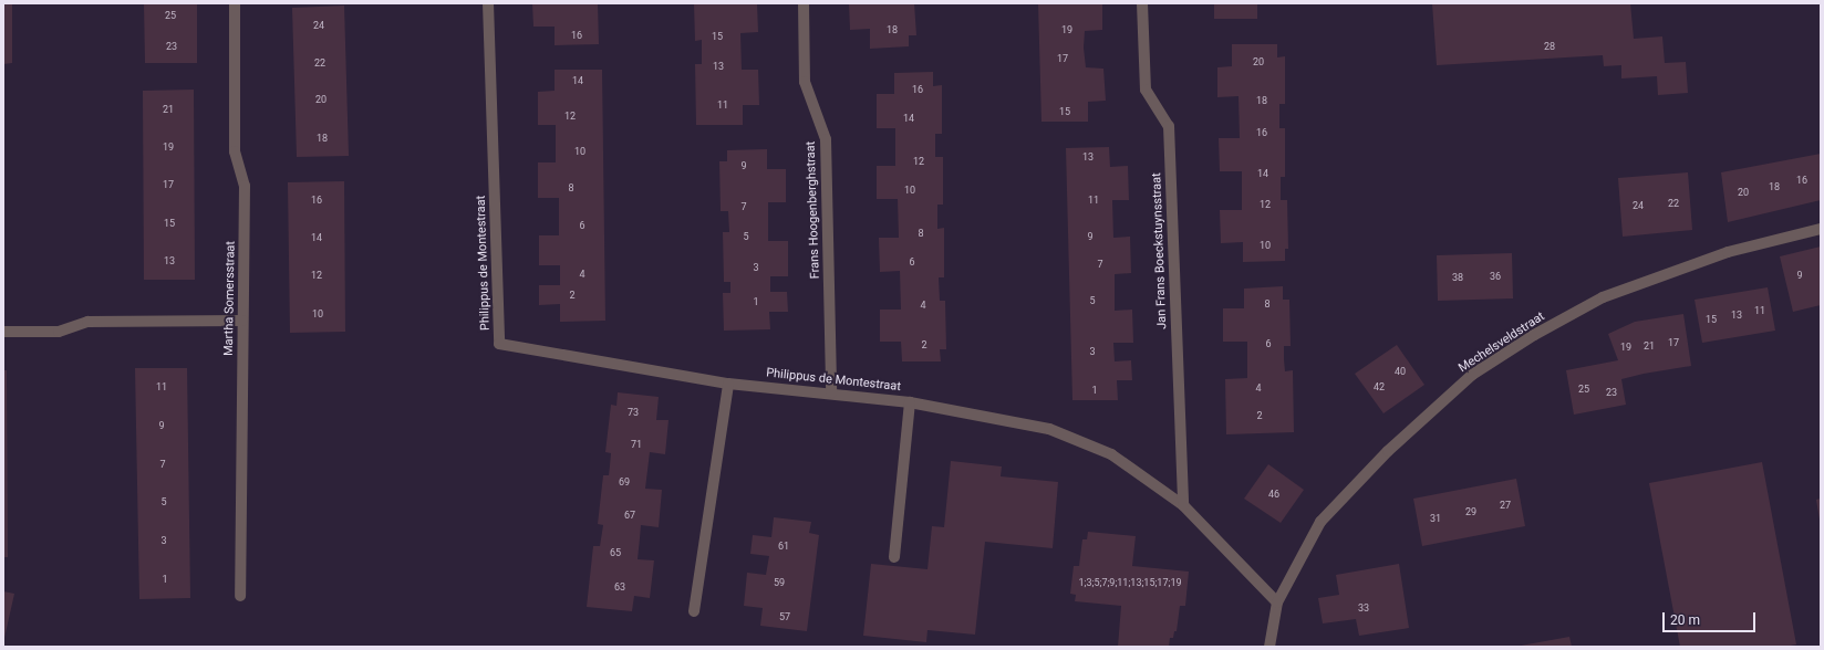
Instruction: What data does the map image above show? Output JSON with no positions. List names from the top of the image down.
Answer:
{
  "streets": {
    "street": [
      "Frans Hoogenberghstraat",
      "Jan Frans Boeckstuynsstraat",
      "Philippus de Montestraat",
      "Martha Somersstraat",
      "Mechelsveldstraat"
    ]
  },
  "crossings": [
    ["Frans Hoogenberghstraat", "Philippus de Montestraat"],
    ["Jan Frans Boeckstuynsstraat", "Philippus de Montestraat"],
    ["Philippus de Montestraat", "Mechelsveldstraat"]
  ],
  "house_numbers": [
    "25",
    "24",
    "18",
    "19",
    "16",
    "15",
    "23",
    "28",
    "17",
    "20",
    "22",
    "13",
    "14",
    "16",
    "20",
    "18",
    "11",
    "21",
    "15",
    "12",
    "14",
    "16",
    "18",
    "19",
    "10",
    "13",
    "12",
    "9",
    "14",
    "16",
    "17",
    "18",
    "8",
    "10",
    "20",
    "16",
    "11",
    "22",
    "12",
    "24",
    "7",
    "15",
    "6",
    "8",
    "5",
    "9",
    "14",
    "10",
    "13",
    "6",
    "7",
    "3",
    "4",
    "12",
    "9",
    "36",
    "38",
    "2",
    "5",
    "1",
    "8",
    "4",
    "11",
    "10",
    "13",
    "15",
    "17",
    "6",
    "2",
    "21",
    "19",
    "3",
    "40",
    "11",
    "42",
    "4",
    "25",
    "1",
    "23",
    "73",
    "2",
    "9",
    "71",
    "7",
    "69",
    "46",
    "5",
    "27",
    "29",
    "67",
    "31",
    "3",
    "61",
    "65",
    "1",
    "59",
    "1;3;5;7;9;11;13;15;17;19",
    "63",
    "33",
    "57"
  ],
  "scale_bar": "20 m"
}
